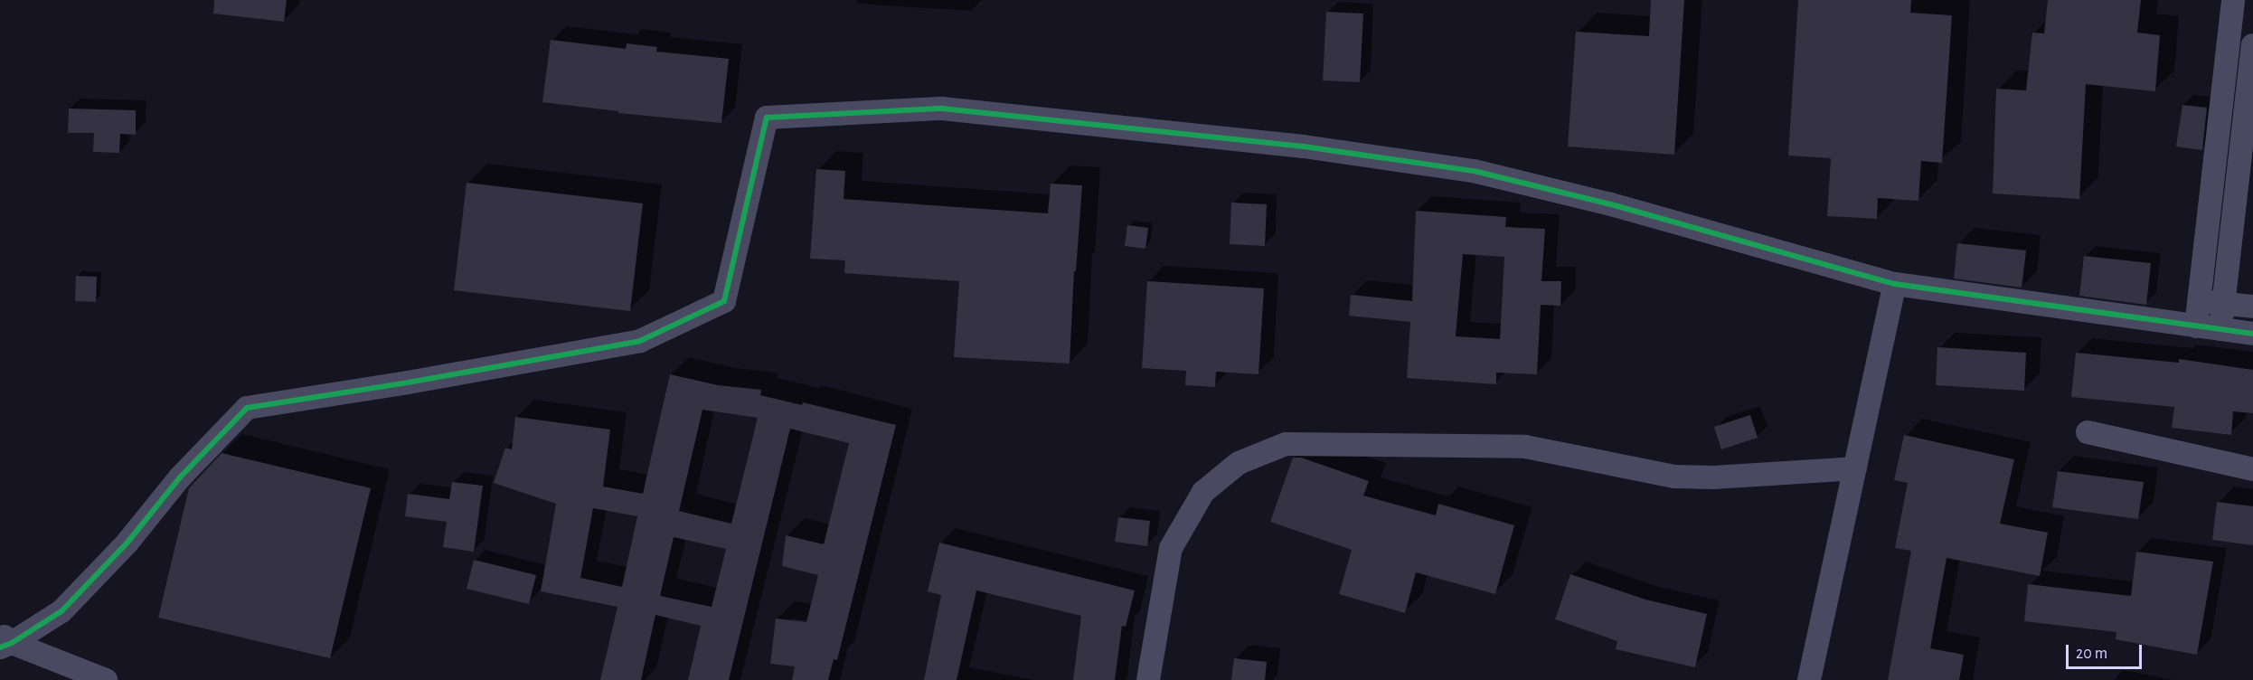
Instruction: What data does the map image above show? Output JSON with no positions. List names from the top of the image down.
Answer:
{
  "scale_bar": "20 m"
}
